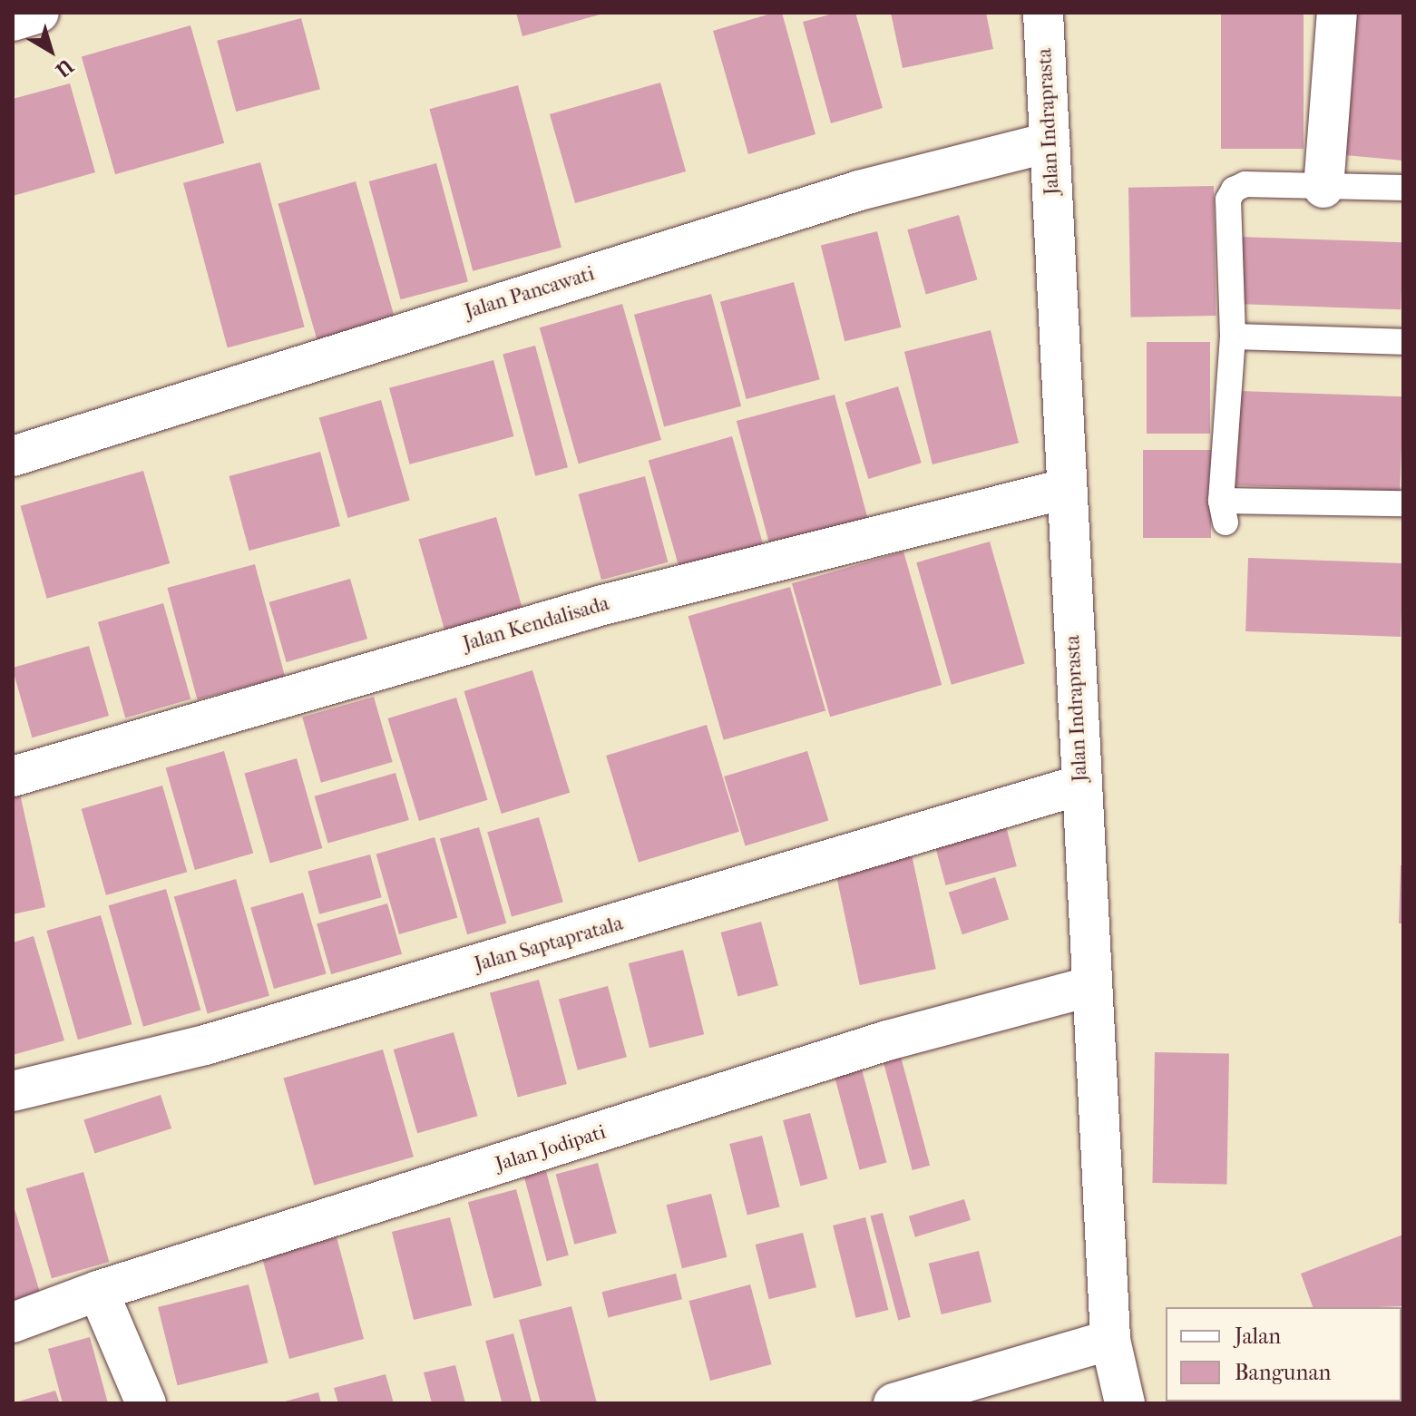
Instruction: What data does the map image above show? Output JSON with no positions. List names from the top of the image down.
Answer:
{
  "streets": {
    "street": [
      "Jalan Indraprasta",
      "Jalan Pancawati",
      "Jalan Kendalisada",
      "Jalan Saptapratala",
      "Jalan Jodipati"
    ]
  },
  "crossings": [
    ["Jalan Indraprasta", "Jalan Pancawati"],
    ["Jalan Indraprasta", "Jalan Kendalisada"],
    ["Jalan Indraprasta", "Jalan Saptapratala"],
    ["Jalan Indraprasta", "Jalan Jodipati"]
  ],
  "legend": ["Jalan", "Bangunan"],
  "north": "bottom right"
}
